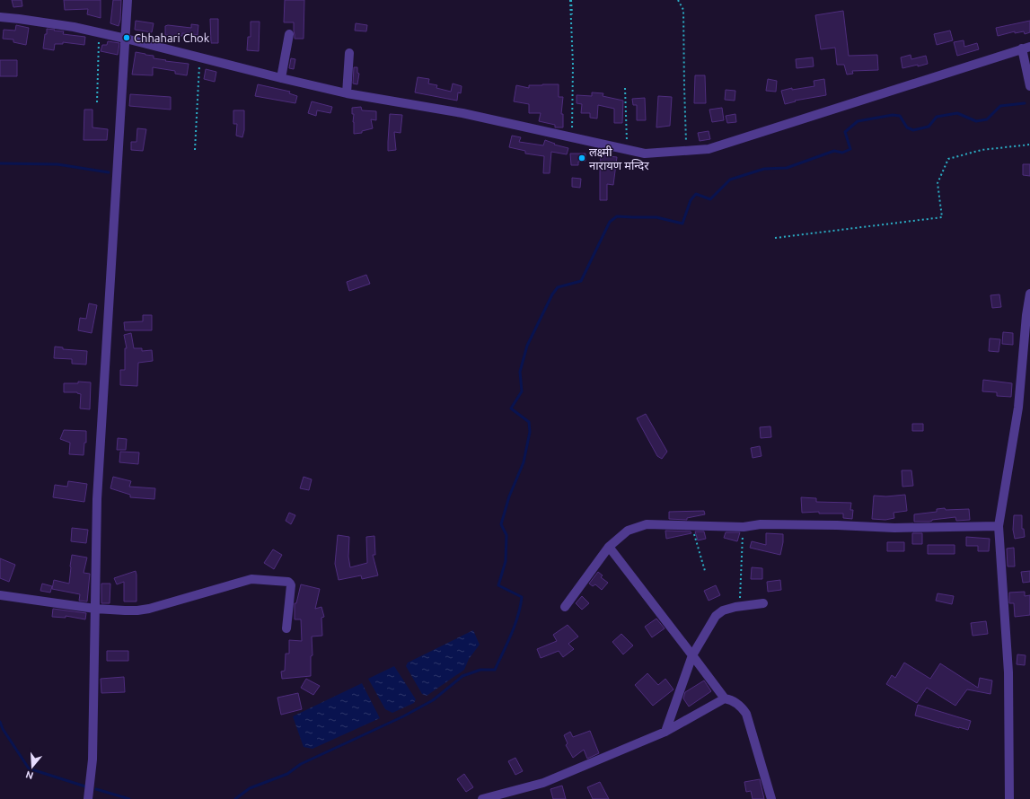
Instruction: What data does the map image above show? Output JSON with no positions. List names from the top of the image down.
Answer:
{
  "places": ["Chhahari Chok", "लक्ष्मी नारायण मन्दिर"],
  "north": "bottom"
}
